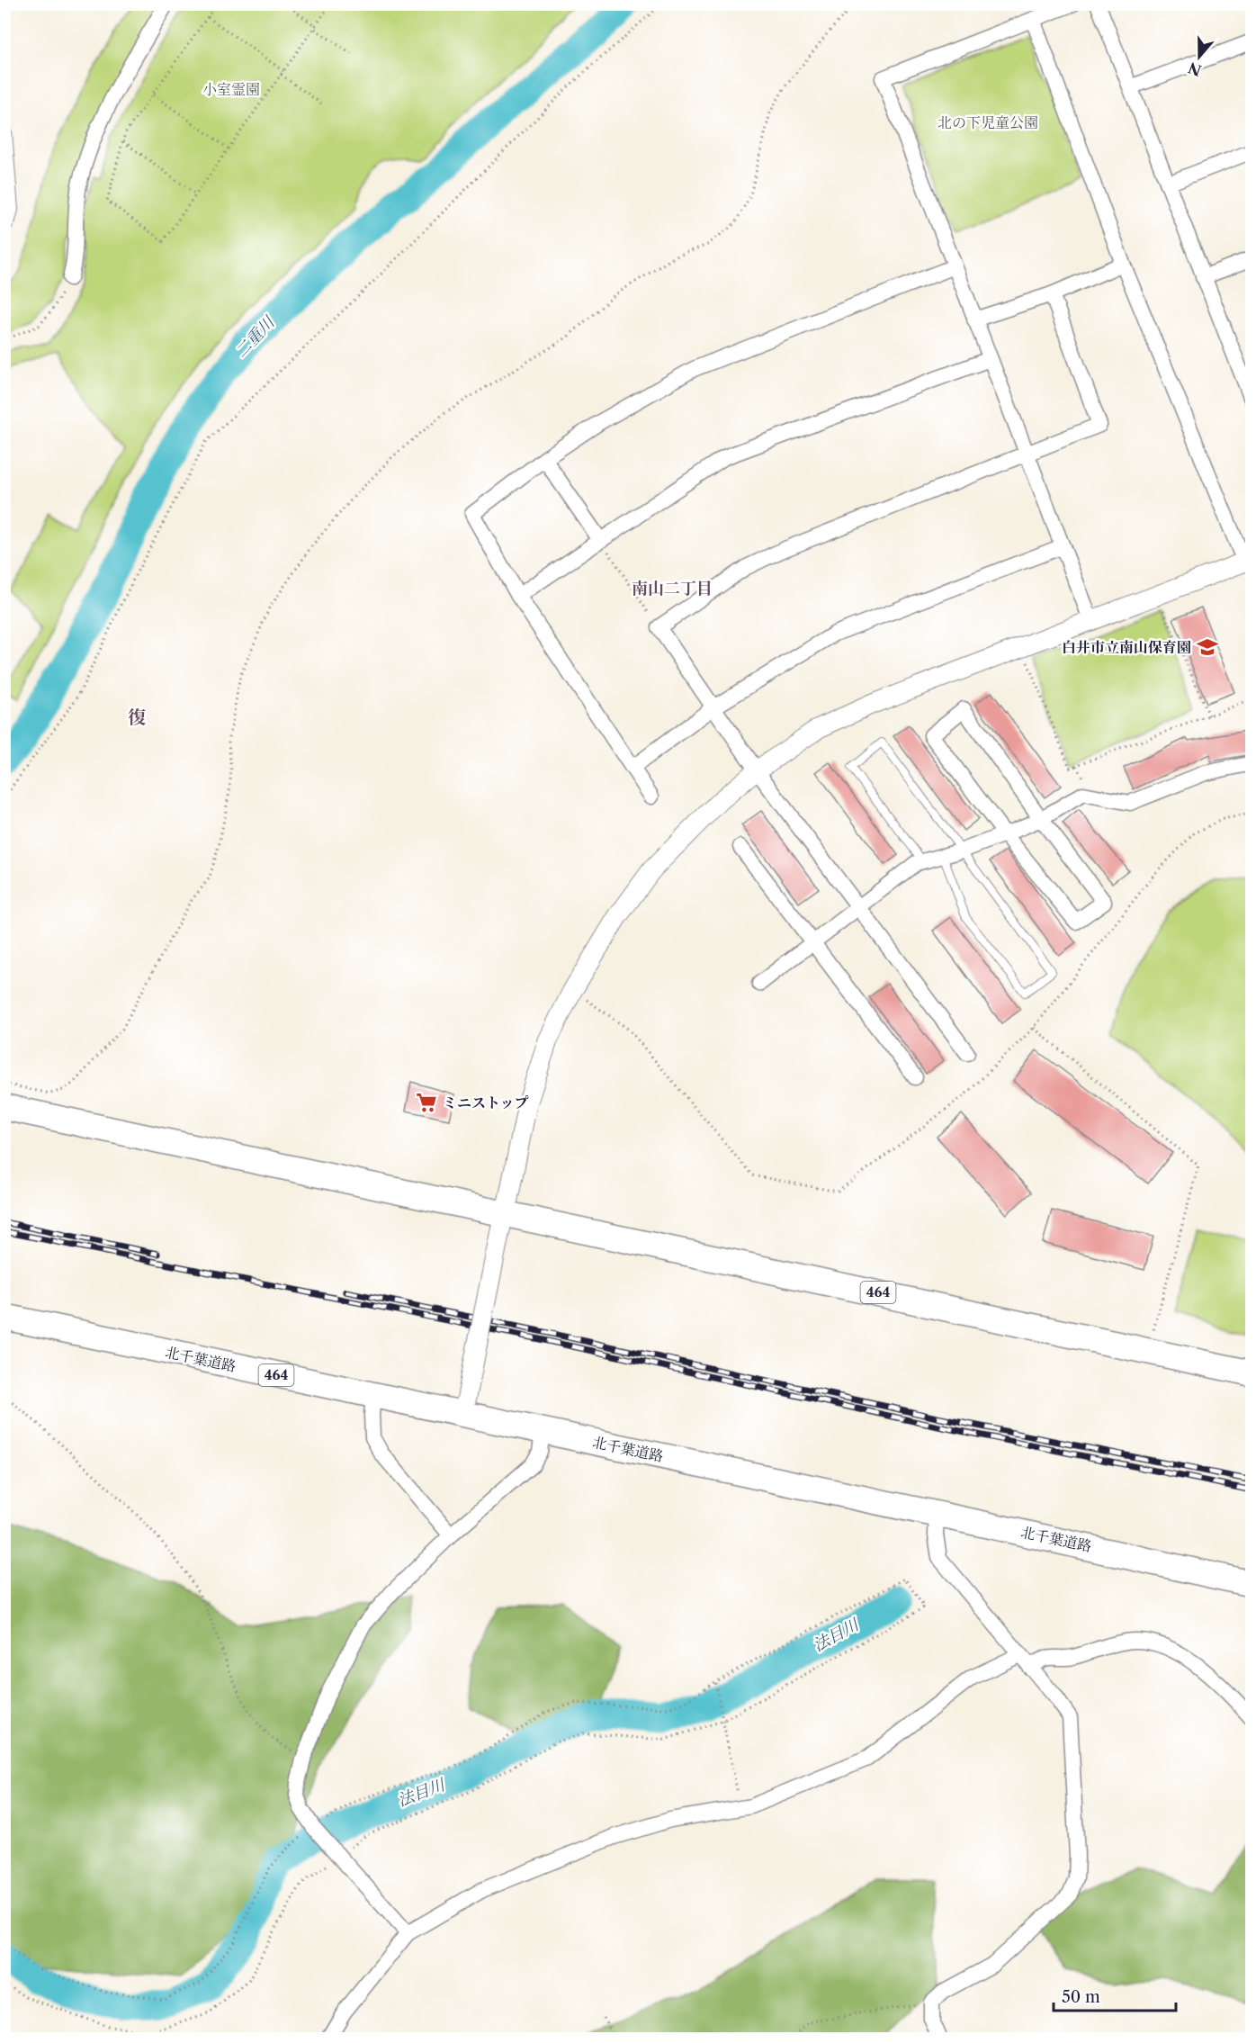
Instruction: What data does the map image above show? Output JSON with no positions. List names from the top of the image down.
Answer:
{
  "streets": {
    "highway": ["464", "北千葉道路"]
  },
  "districts": ["南山二丁目", "復"],
  "water": ["二重川", "法目川"],
  "parks": ["小室霊園", "北の下児童公園"],
  "places": {
    "school or university": ["白井市立南山保育園"],
    "supermarket": ["ミニストップ"]
  },
  "scale_bar": "50 m",
  "north": "bottom"
}
